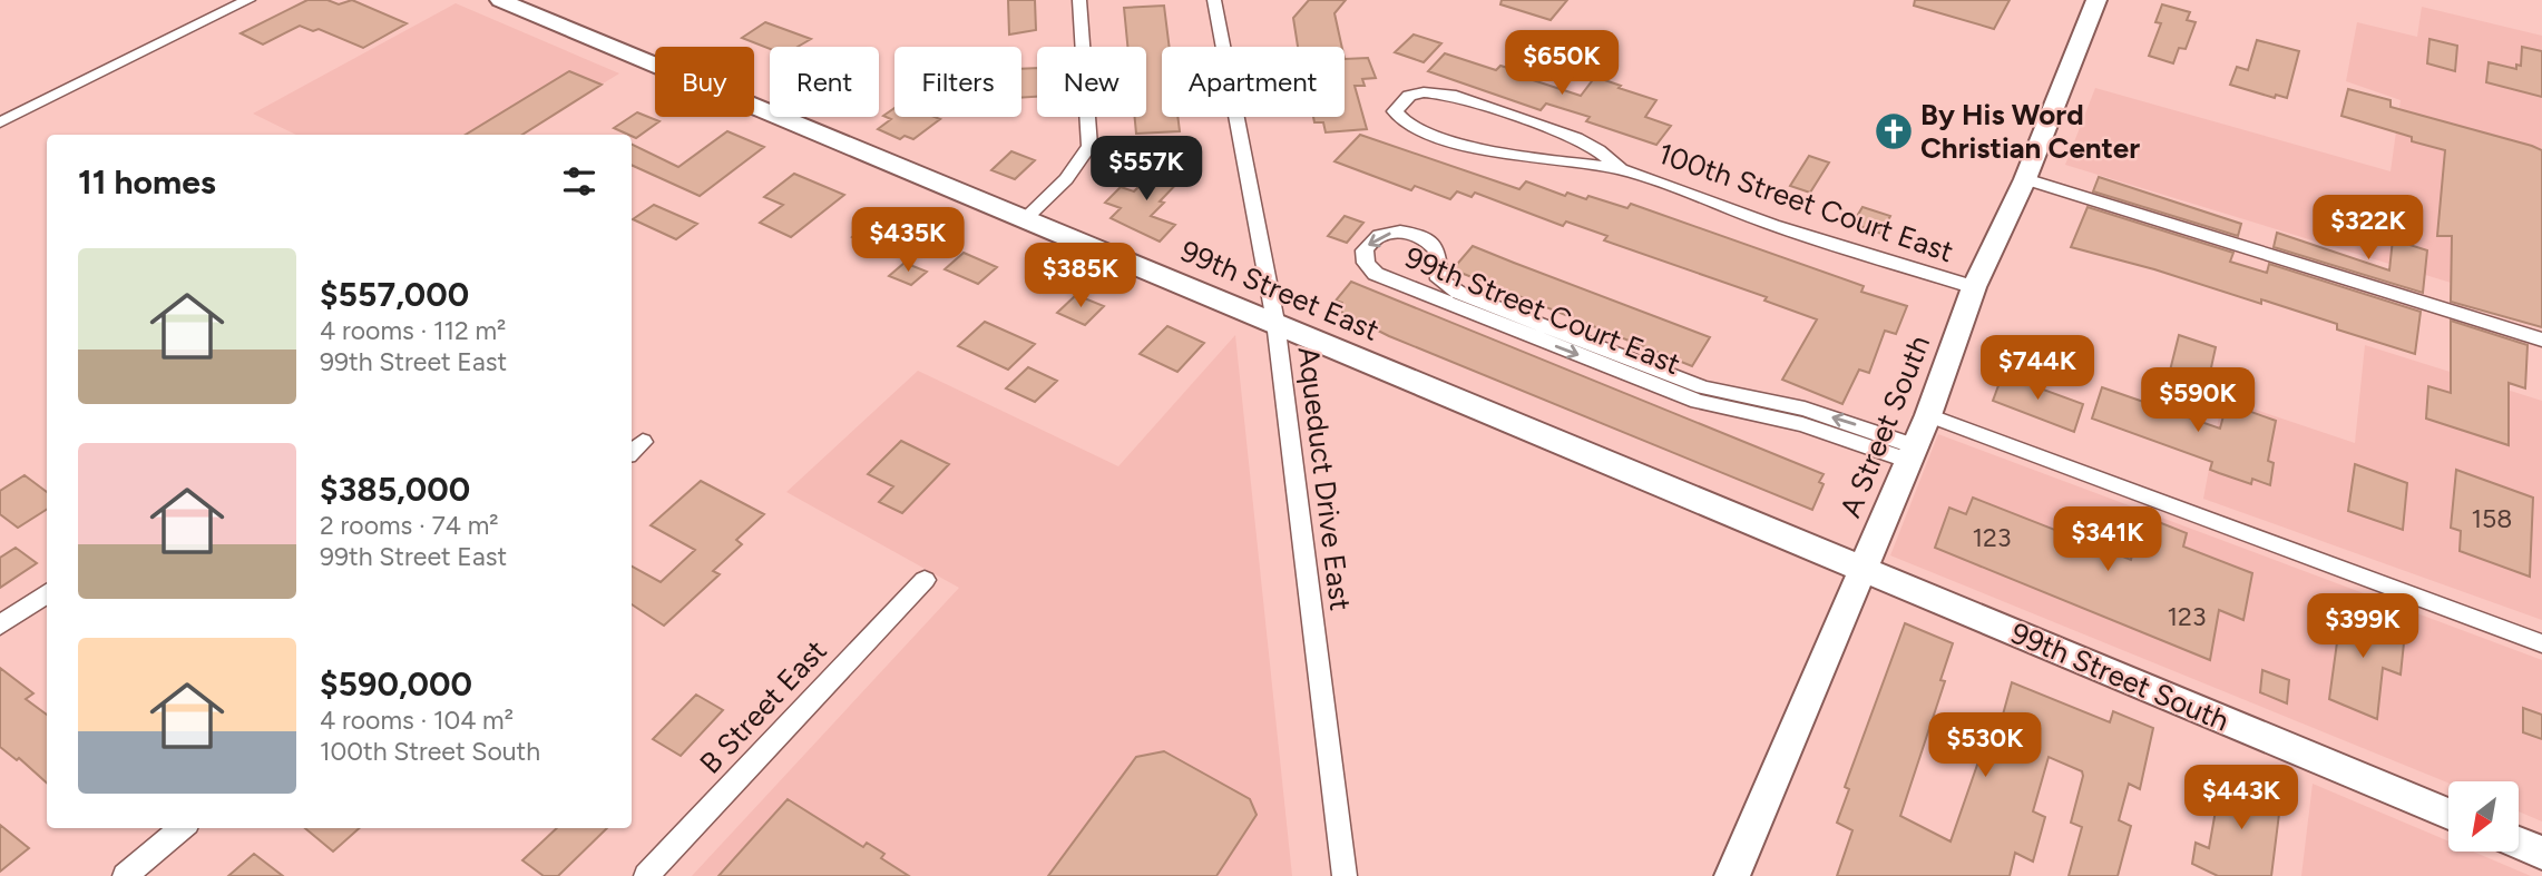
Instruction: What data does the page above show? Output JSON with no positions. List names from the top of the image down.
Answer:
{
  "streets": {
    "street": [
      "100th Street Court East",
      "99th Street East",
      "99th Street Court East",
      "A Street South",
      "Aqueduct Drive East",
      "99th Street South",
      "B Street East"
    ]
  },
  "crossings": [
    ["100th Street Court East", "A Street South"],
    ["99th Street East", "A Street South"],
    ["99th Street East", "Aqueduct Drive East"],
    ["99th Street East", "99th Street South"],
    ["99th Street Court East", "A Street South"],
    ["A Street South", "99th Street South"]
  ],
  "places": {
    "church": ["By His Word Christian Center"]
  },
  "house_numbers": ["158", "123", "123"],
  "north": "bottom left",
  "page": {
    "price": [
      "$650K",
      "$557K",
      "$322K",
      "$435K",
      "$385K",
      "$744K",
      "$590K",
      "$341K",
      "$399K",
      "$530K",
      "$443K"
    ],
    "chip": [
      "Buy",
      "Rent",
      "Filters",
      "New",
      "Apartment"
    ],
    "heading": "11 homes",
    "list": [
      {
        "name": "$557,000",
        "note": "4 rooms · 112 m² · 99th Street East"
      },
      {
        "name": "$385,000",
        "note": "2 rooms · 74 m² · 99th Street East"
      },
      {
        "name": "$590,000",
        "note": "4 rooms · 104 m² · 100th Street South"
      }
    ]
  }
}
